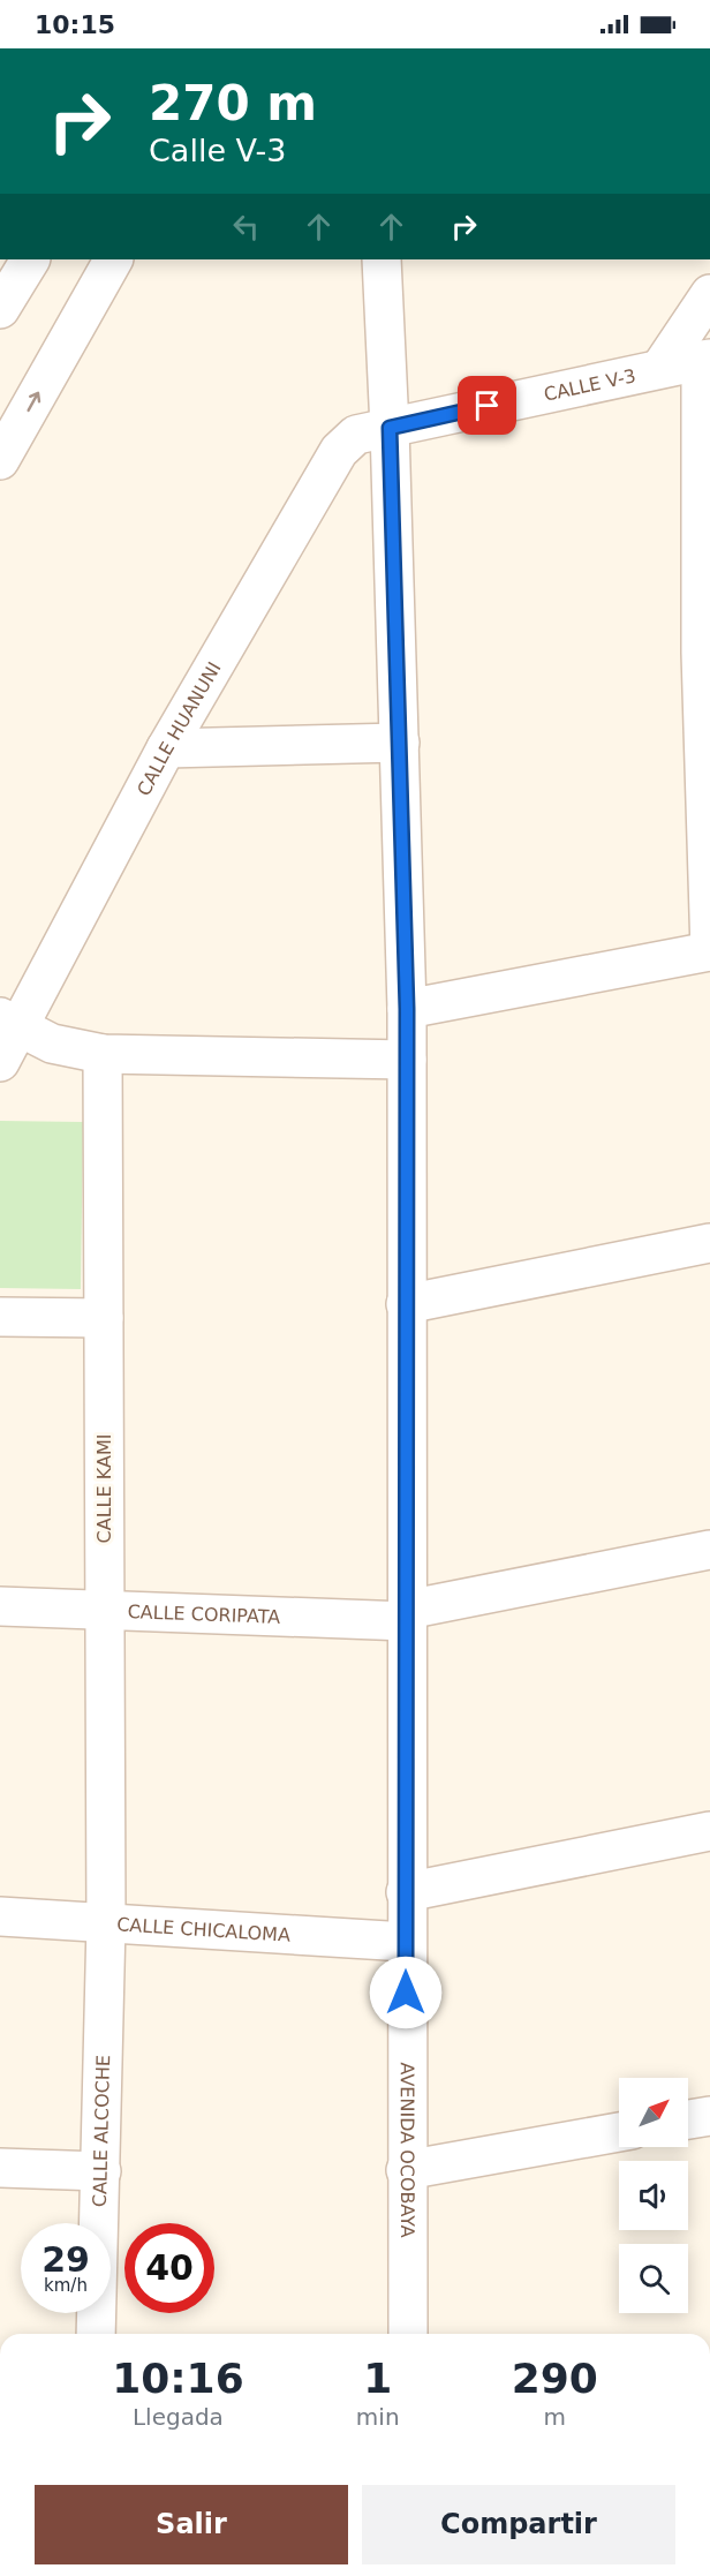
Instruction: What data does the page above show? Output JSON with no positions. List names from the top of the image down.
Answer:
{
  "streets": {
    "street": [
      "CALLE V-3",
      "CALLE HUANUNI",
      "CALLE KAMI",
      "CALLE CORIPATA",
      "CALLE CHICALOMA",
      "CALLE ALCOCHE",
      "AVENIDA OCOBAYA"
    ]
  },
  "crossings": [
    ["CALLE V-3", "CALLE HUANUNI"],
    ["CALLE V-3", "AVENIDA OCOBAYA"],
    ["CALLE HUANUNI", "AVENIDA OCOBAYA"],
    ["CALLE KAMI", "CALLE CORIPATA"],
    ["CALLE KAMI", "CALLE CHICALOMA"],
    ["CALLE KAMI", "CALLE ALCOCHE"],
    ["CALLE CORIPATA", "AVENIDA OCOBAYA"],
    ["CALLE CHICALOMA", "CALLE ALCOCHE"],
    ["CALLE CHICALOMA", "AVENIDA OCOBAYA"]
  ],
  "north": "top right",
  "page": {
    "status": "10:15",
    "turn": ["270 m", "Calle V-3"],
    "speed": "29 km/h",
    "limit": "40",
    "eta": [
      "10:16",
      "Llegada",
      "1",
      "min",
      "290",
      "m"
    ],
    "buttons": ["Salir", "Compartir"]
  }
}
